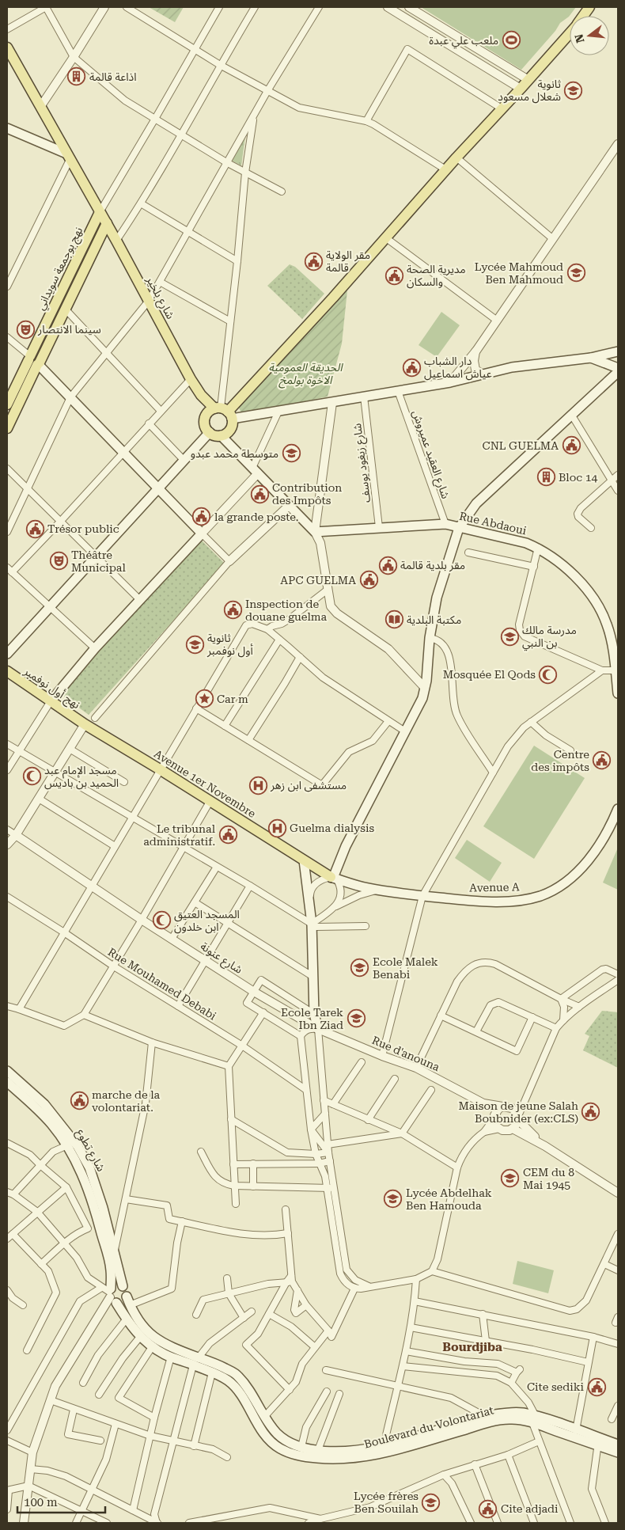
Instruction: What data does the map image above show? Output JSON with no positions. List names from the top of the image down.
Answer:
{
  "streets": {
    "main road": [
      "نهج بوجمعة سويداني",
      "شارع بلخير",
      "Rue Abdaoui",
      "نهج أول نوفمبر",
      "Avenue 1er Novembre",
      "Avenue A",
      "شارع تطوع",
      "Boulevard du Volontariat"
    ],
    "street": [
      "شارع العقيد عميروش",
      "شارع زيغود يوسف",
      "شارع عنونة",
      "Rue Mouhamed Debabi",
      "Rue d'anouna"
    ]
  },
  "crossings": [
    ["نهج بوجمعة سويداني", "شارع بلخير"],
    ["شارع العقيد عميروش", "Rue Abdaoui"],
    ["شارع زيغود يوسف", "Rue Abdaoui"],
    ["نهج أول نوفمبر", "Avenue 1er Novembre"],
    ["Avenue 1er Novembre", "Avenue A"],
    ["شارع عنونة", "Rue d'anouna"],
    ["شارع تطوع", "Boulevard du Volontariat"]
  ],
  "districts": ["Bourdjiba"],
  "parks": ["الحديقة العمومية الاخوة بولمخ"],
  "places": {
    "sports": ["ملعب علي عبدة"],
    "building": ["اذاعة قالمة", "Bloc 14"],
    "school or university": [
      "ثانوية شعلال مسعود",
      "Lycée Mahmoud Ben Mahmoud",
      "متوسطة محمد عبدو",
      "مدرسة مالك بن النبي",
      "ثانوية أول نوفمبر",
      "Ecole Malek Benabi",
      "Ecole Tarek Ibn Ziad",
      "CEM du 8 Mai 1945",
      "Lycée Abdelhak Ben Hamouda",
      "Lycée frères Ben Souilah"
    ],
    "public building": [
      "مقر الولاية قالمة",
      "مديرية الصحة والسكان",
      "دار الشباب عياش اسماعيل",
      "CNL GUELMA",
      "Contribution des Impôts",
      "la grande poste.",
      "Trésor public",
      "مقر بلدية قالمة",
      "APC GUELMA",
      "Inspection de douane guelma",
      "Centre des impôts",
      "Le tribunal administratif.",
      "marche de la volontariat.",
      "Maison de jeune Salah Boubnider (ex:CLS)",
      "Cite sediki",
      "Cite adjadi"
    ],
    "theatre": ["سينما الانتصار", "Théâtre Municipal"],
    "library": ["مكتبة البلدية"],
    "mosque": ["Mosquée El Qods", "مسجد الإمام عبد الحميد بن باديس", "المسجد العتيق ابن خلدون"],
    "place": ["Car m"],
    "hospital": ["مستشفى ابن زهر", "Guelma dialysis"]
  },
  "scale_bar": "100 m",
  "north": "left"
}
